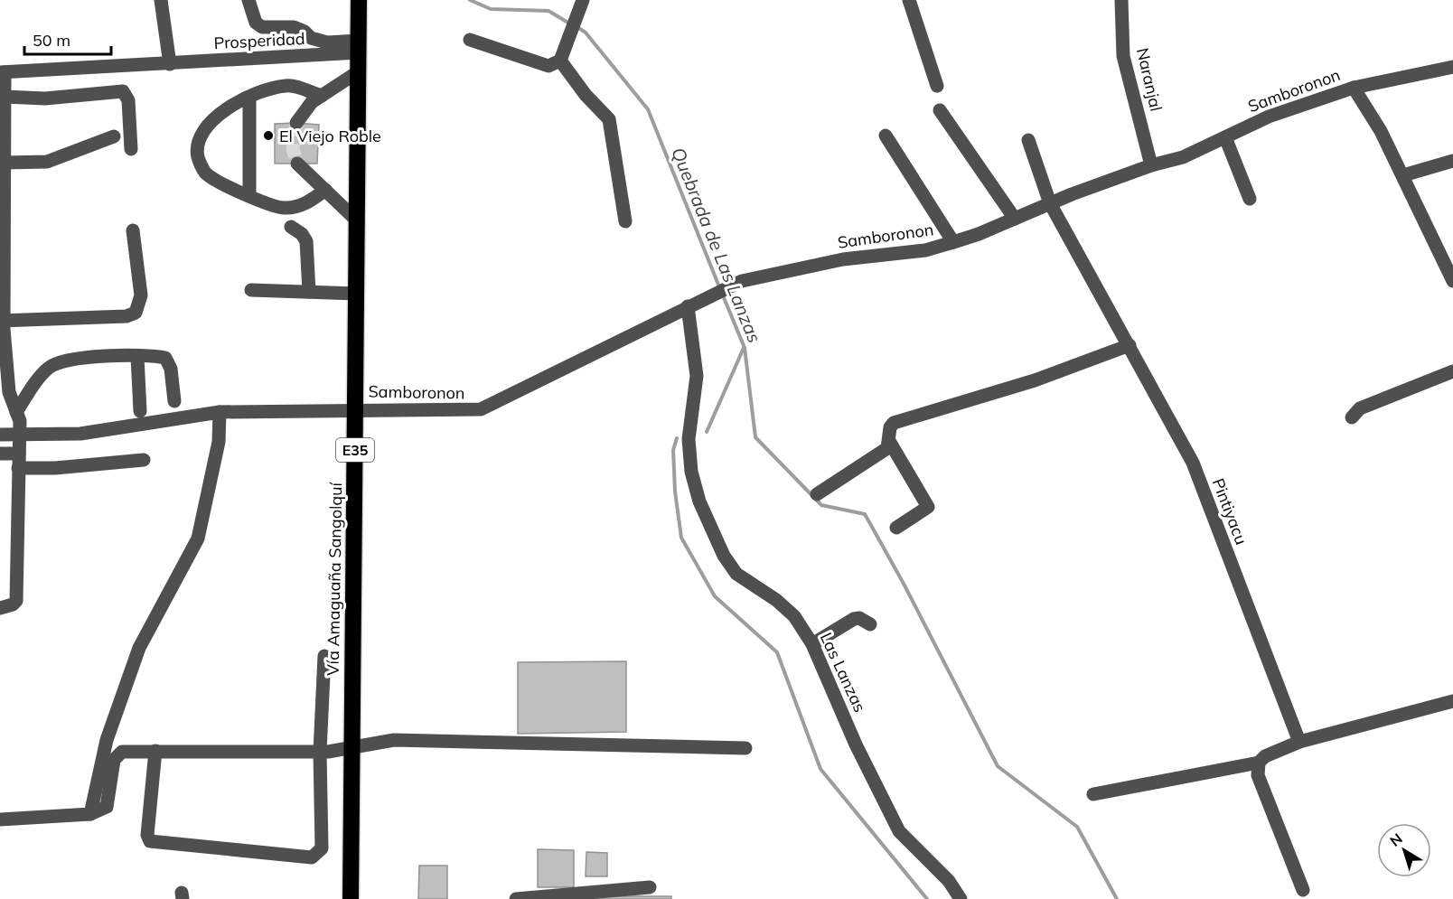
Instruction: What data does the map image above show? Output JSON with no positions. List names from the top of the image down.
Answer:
{
  "streets": {
    "highway": ["E35", "Vía Amaguaña Sangolquí"],
    "street": [
      "Prosperidad",
      "Naranjal",
      "Samboronon",
      "Pintiyacu",
      "Las Lanzas"
    ]
  },
  "crossings": [
    ["Prosperidad", "Vía Amaguaña Sangolquí"],
    ["Naranjal", "Samboronon"],
    ["Samboronon", "Pintiyacu"],
    ["Samboronon", "Vía Amaguaña Sangolquí"],
    ["Samboronon", "Las Lanzas"]
  ],
  "water": ["Quebrada de Las Lanzas"],
  "places": ["El Viejo Roble"],
  "scale_bar": "50 m",
  "north": "top left"
}
